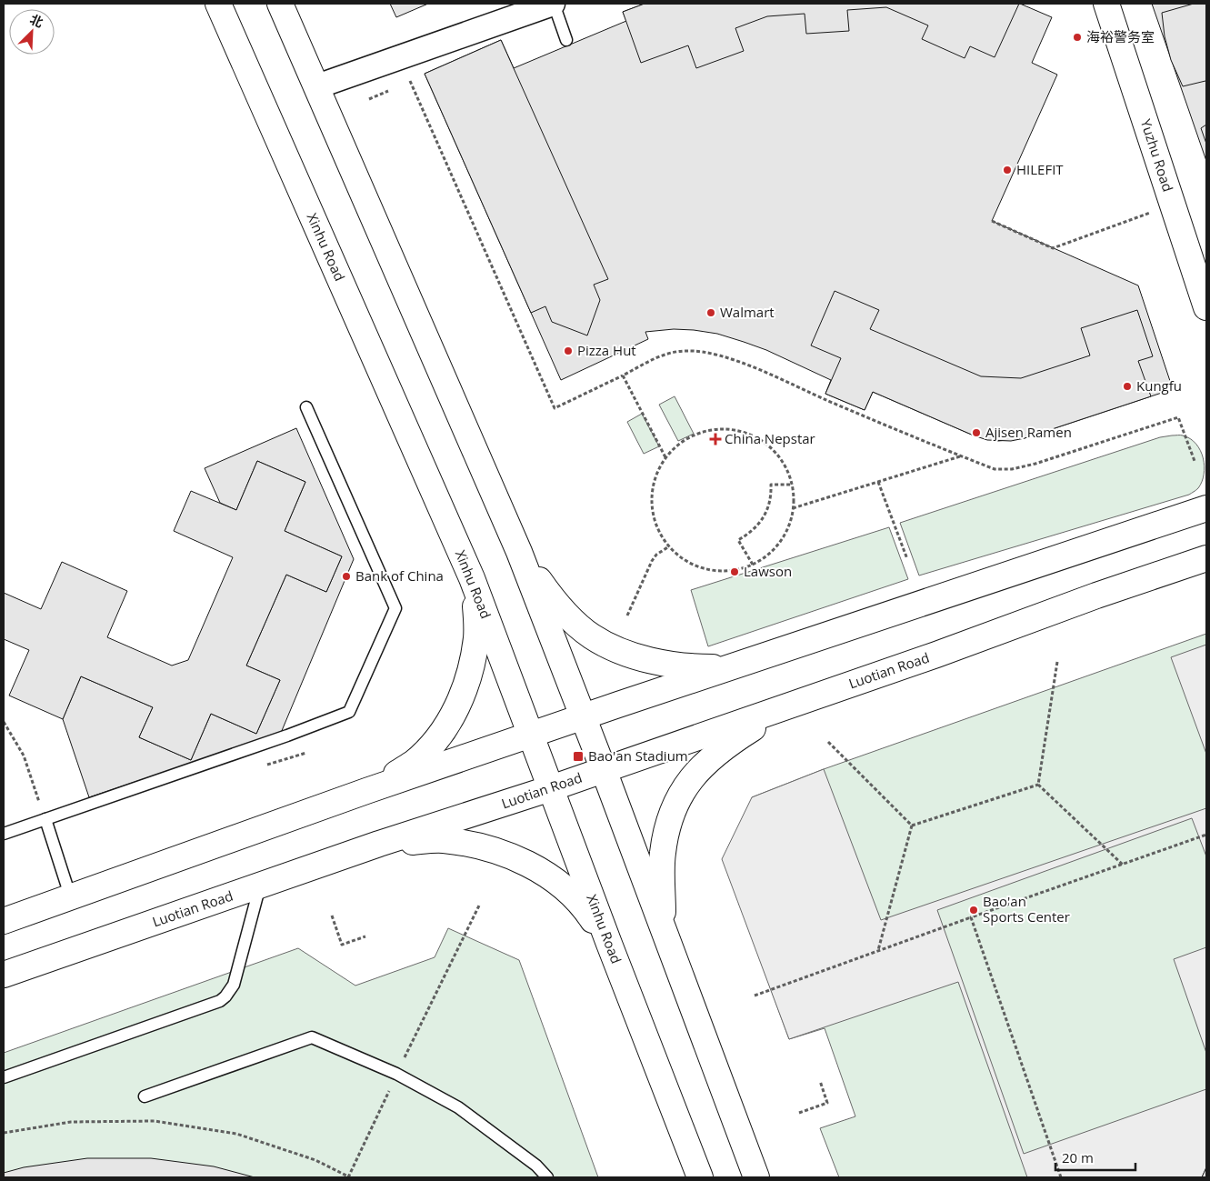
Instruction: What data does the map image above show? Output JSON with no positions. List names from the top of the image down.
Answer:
{
  "streets": {
    "main road": ["Yuzhu Road", "Xinhu Road", "Luotian Road"]
  },
  "crossings": [
    ["Xinhu Road", "Luotian Road"]
  ],
  "places": {
    "other": [
      "海裕警务室",
      "HILEFIT",
      "Walmart",
      "Pizza Hut",
      "Kungfu",
      "Ajisen Ramen",
      "Lawson",
      "Bank of China",
      "Bao'an Sports Center"
    ],
    "health": ["China Nepstar"],
    "transit": ["Bao'an Stadium"]
  },
  "scale_bar": "20 m",
  "north": "top right"
}
